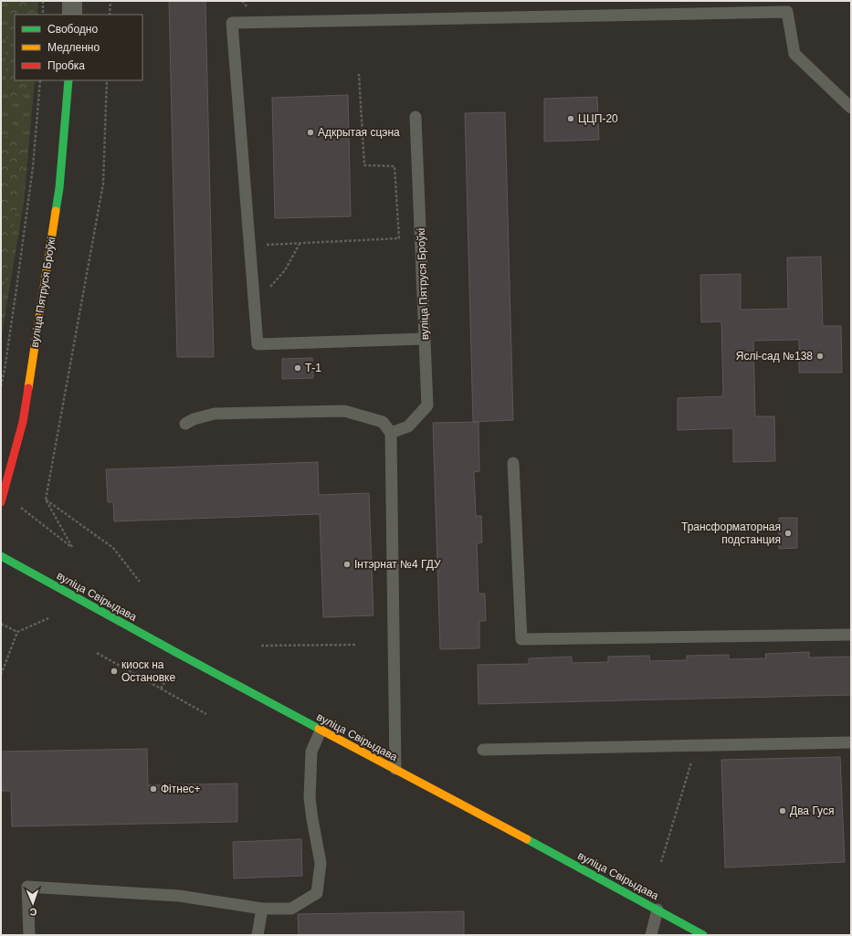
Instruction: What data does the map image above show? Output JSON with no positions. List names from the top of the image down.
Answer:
{
  "streets": {
    "main road": ["вуліца Пятруся Броўкі", "вуліца Свірыдава"]
  },
  "places": [
    "ЦЦП-20",
    "Адкрытая сцэна",
    "Яслі-сад №138",
    "Т-1",
    "Трансформаторная подстанция",
    "Інтэрнат №4 ГДУ",
    "киоск на Остановке",
    "Фітнес+",
    "Два Гуся"
  ],
  "legend": ["Свободно", "Медленно", "Пробка"],
  "north": "bottom"
}
